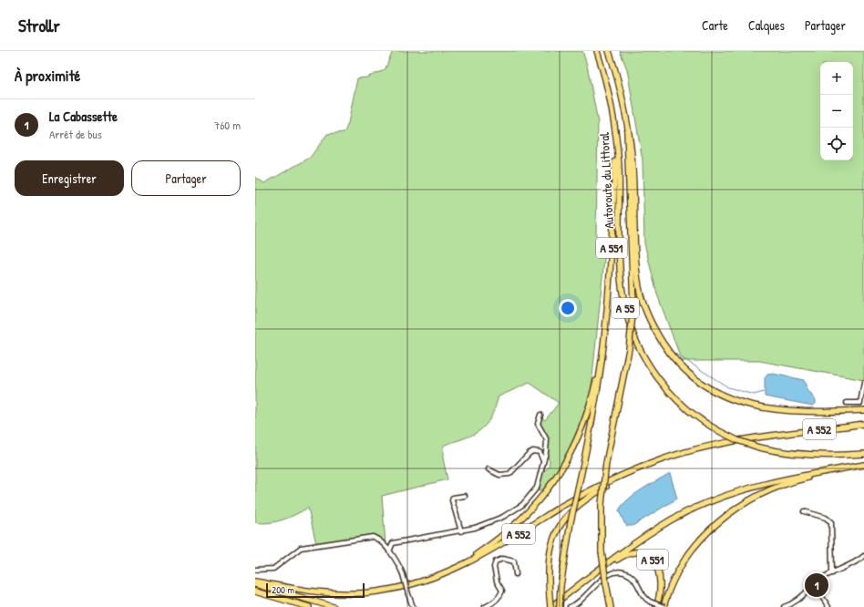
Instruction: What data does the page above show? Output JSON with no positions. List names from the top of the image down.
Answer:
{
  "streets": {
    "highway": [
      "Autoroute du Littoral",
      "A 551",
      "A 55",
      "A 552"
    ]
  },
  "crossings": [
    ["Autoroute du Littoral", "A 551"],
    ["A 551", "A 552"]
  ],
  "scale_bar": "200 m",
  "page": {
    "header": "Strollr",
    "nav": ["Carte", "Calques", "Partager"],
    "heading": "À proximité",
    "map_buttons": ["+", "−"],
    "list": [
      {
        "mark": "1",
        "name": "La Cabassette",
        "note": "Arrêt de bus",
        "value": "760 m"
      }
    ],
    "buttons": ["Enregistrer", "Partager"],
    "pins": "1",
    "scale": "200 m"
  }
}
